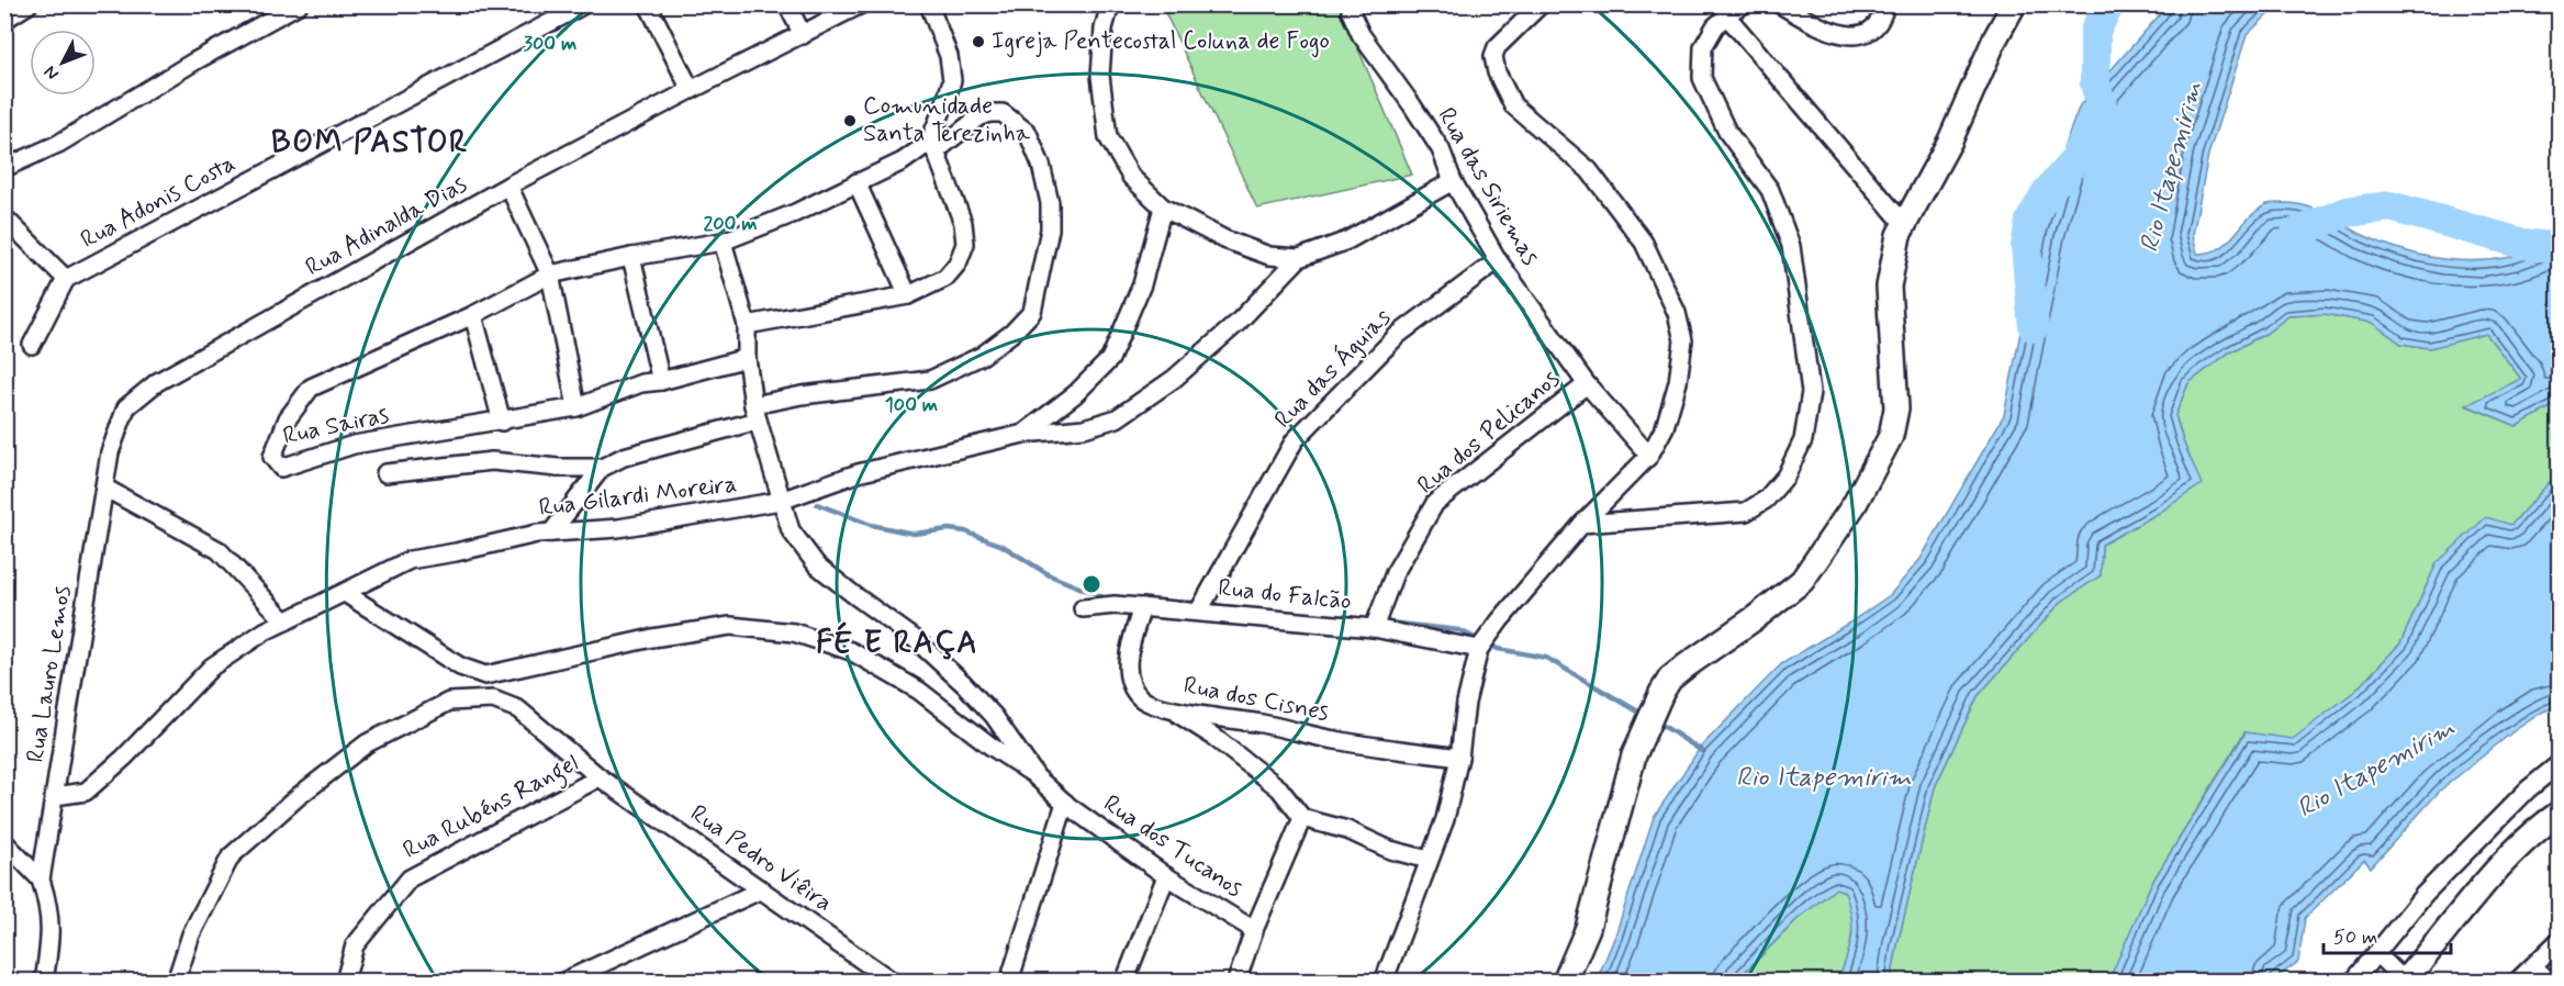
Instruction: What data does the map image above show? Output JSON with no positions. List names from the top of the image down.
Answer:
{
  "streets": {
    "street": [
      "Rua das Siriemas",
      "Rua Adonis Costa",
      "Rua Adinalda Dias",
      "Rua das Águias",
      "Rua Sairas",
      "Rua dos Pelicanos",
      "Rua Gilardi Moreira",
      "Rua do Falcão",
      "Rua Lauro Lemos",
      "Rua dos Cisnes",
      "Rua Rubéns Rangel",
      "Rua dos Tucanos",
      "Rua Pedro Viêira"
    ]
  },
  "crossings": [
    ["Rua das Siriemas", "Rua das Águias"],
    ["Rua das Siriemas", "Rua dos Pelicanos"],
    ["Rua Adinalda Dias", "Rua Lauro Lemos"],
    ["Rua das Águias", "Rua do Falcão"],
    ["Rua dos Pelicanos", "Rua do Falcão"],
    ["Rua Gilardi Moreira", "Rua Lauro Lemos"],
    ["Rua do Falcão", "Rua dos Cisnes"],
    ["Rua Rubéns Rangel", "Rua Pedro Viêira"]
  ],
  "districts": ["BOM PASTOR", "FÉ E RAÇA"],
  "water": ["Rio Itapemirim"],
  "places": ["Igreja Pentecostal Coluna de Fogo", "Comunidade Santa Terezinha"],
  "scale_bar": "50 m",
  "north": "bottom left",
  "rings": ["300 m", "200 m", "100 m"]
}
